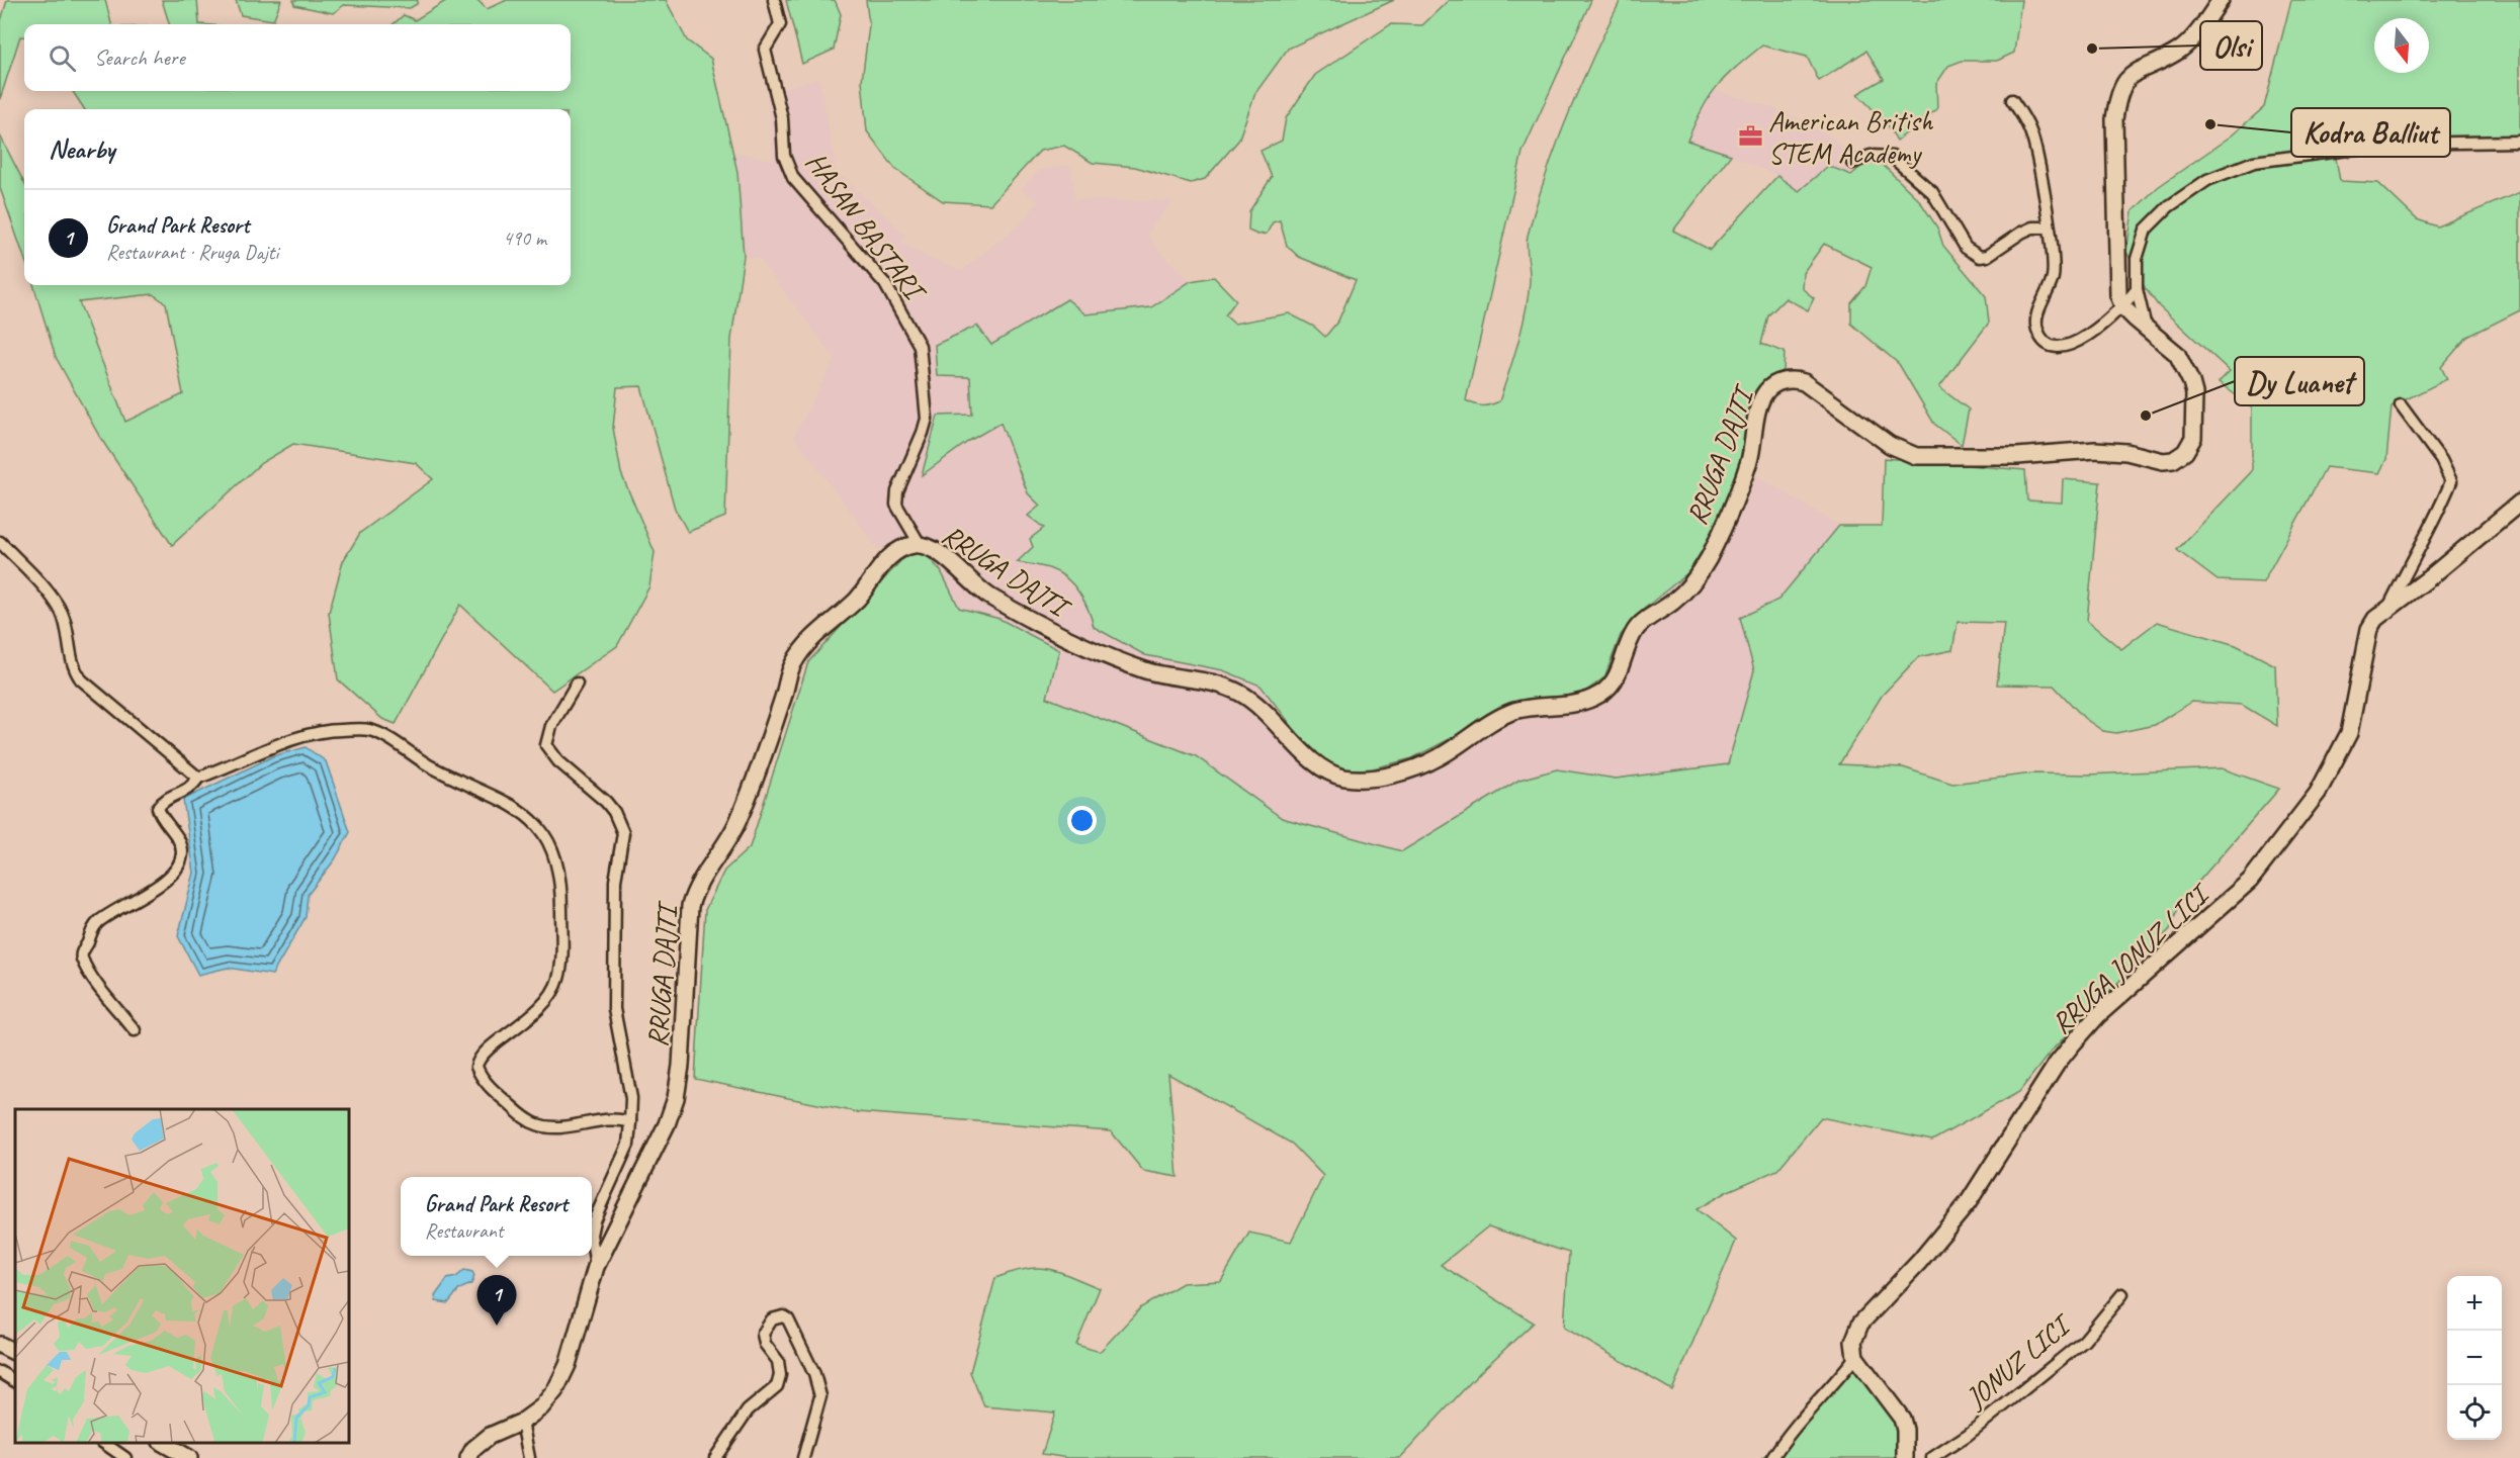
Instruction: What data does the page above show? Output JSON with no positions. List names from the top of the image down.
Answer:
{
  "streets": {
    "main road": ["RRUGA DAJTI", "RRUGA JONUZ LICI"],
    "street": ["HASAN BASTARI", "JONUZ LICI"]
  },
  "crossings": [
    ["HASAN BASTARI", "RRUGA DAJTI"]
  ],
  "places": {
    "other": ["Olsi", "Kodra Balliut", "Dy Luanet"],
    "office": ["American British STEM Academy"]
  },
  "north": "bottom",
  "page": {
    "search": "Search here",
    "heading": "Nearby",
    "list": [
      {
        "mark": "1",
        "name": "Grand Park Resort",
        "note": "Restaurant · Rruga Dajti",
        "value": "490 m"
      }
    ],
    "popup": ["Grand Park Resort", "Restaurant"],
    "pins": "1",
    "map_buttons": ["+", "−"]
  }
}
